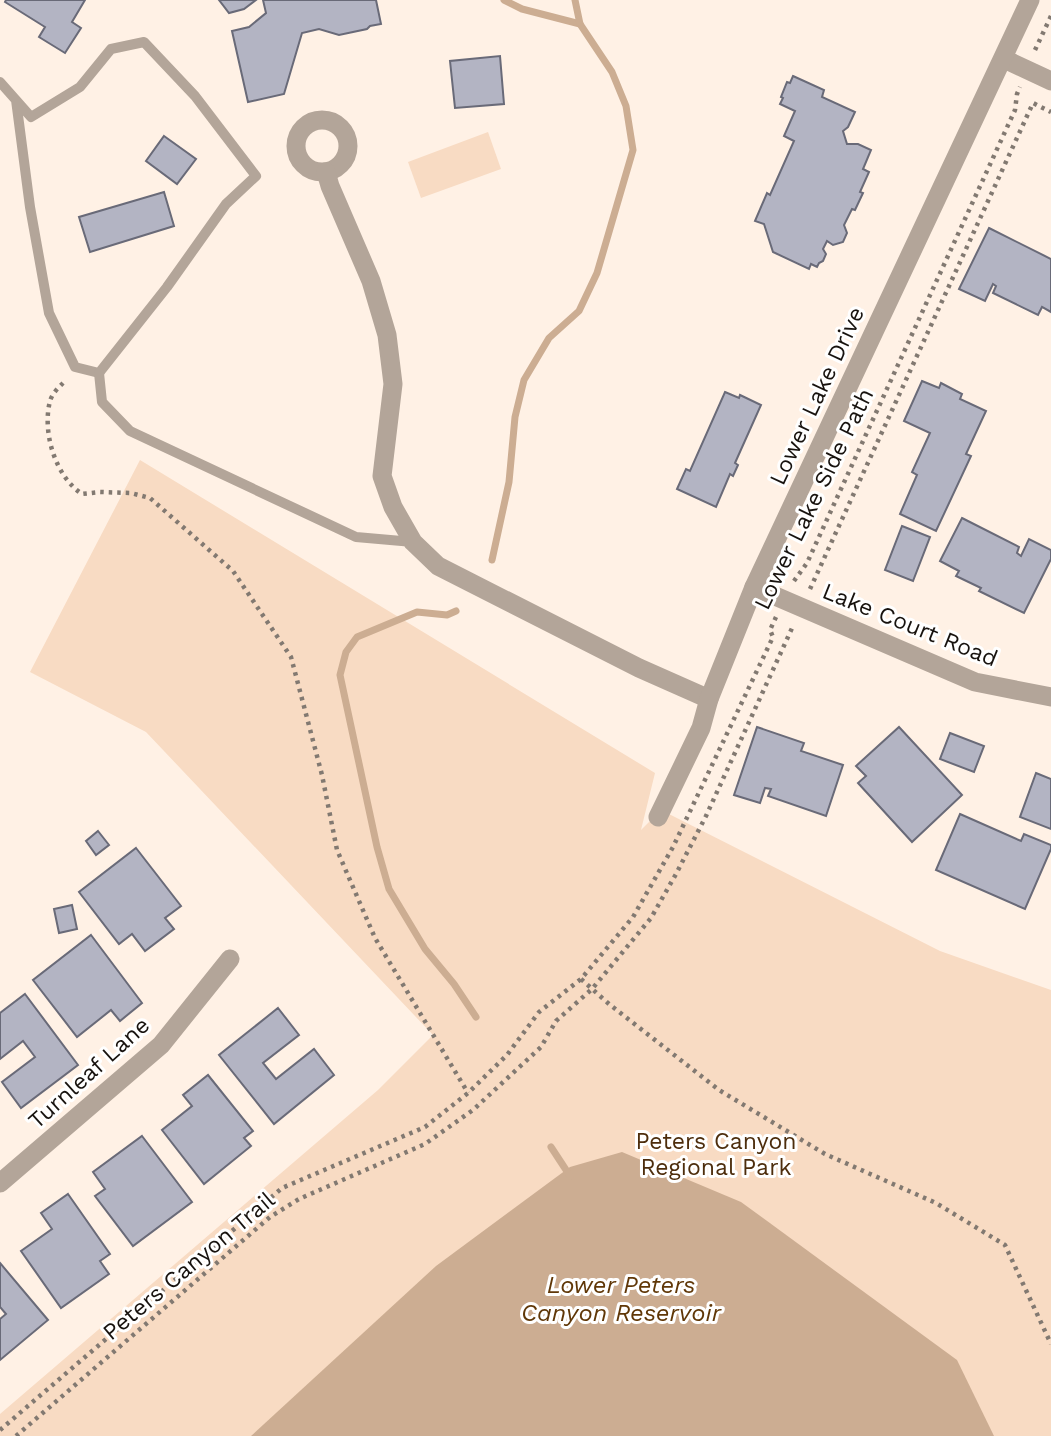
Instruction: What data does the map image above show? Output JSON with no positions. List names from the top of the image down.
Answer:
{
  "streets": {
    "street": ["Lower Lake Drive", "Lake Court Road", "Turnleaf Lane"],
    "path": ["Lower Lake Side Path", "Peters Canyon Trail"]
  },
  "crossings": [
    ["Lower Lake Drive", "Lake Court Road"],
    ["Lower Lake Side Path", "Lake Court Road"],
    ["Lower Lake Side Path", "Peters Canyon Trail"],
    ["Lake Court Road", "Peters Canyon Trail"]
  ],
  "water": ["Lower Peters Canyon Reservoir"],
  "parks": ["Peters Canyon Regional Park"]
}
